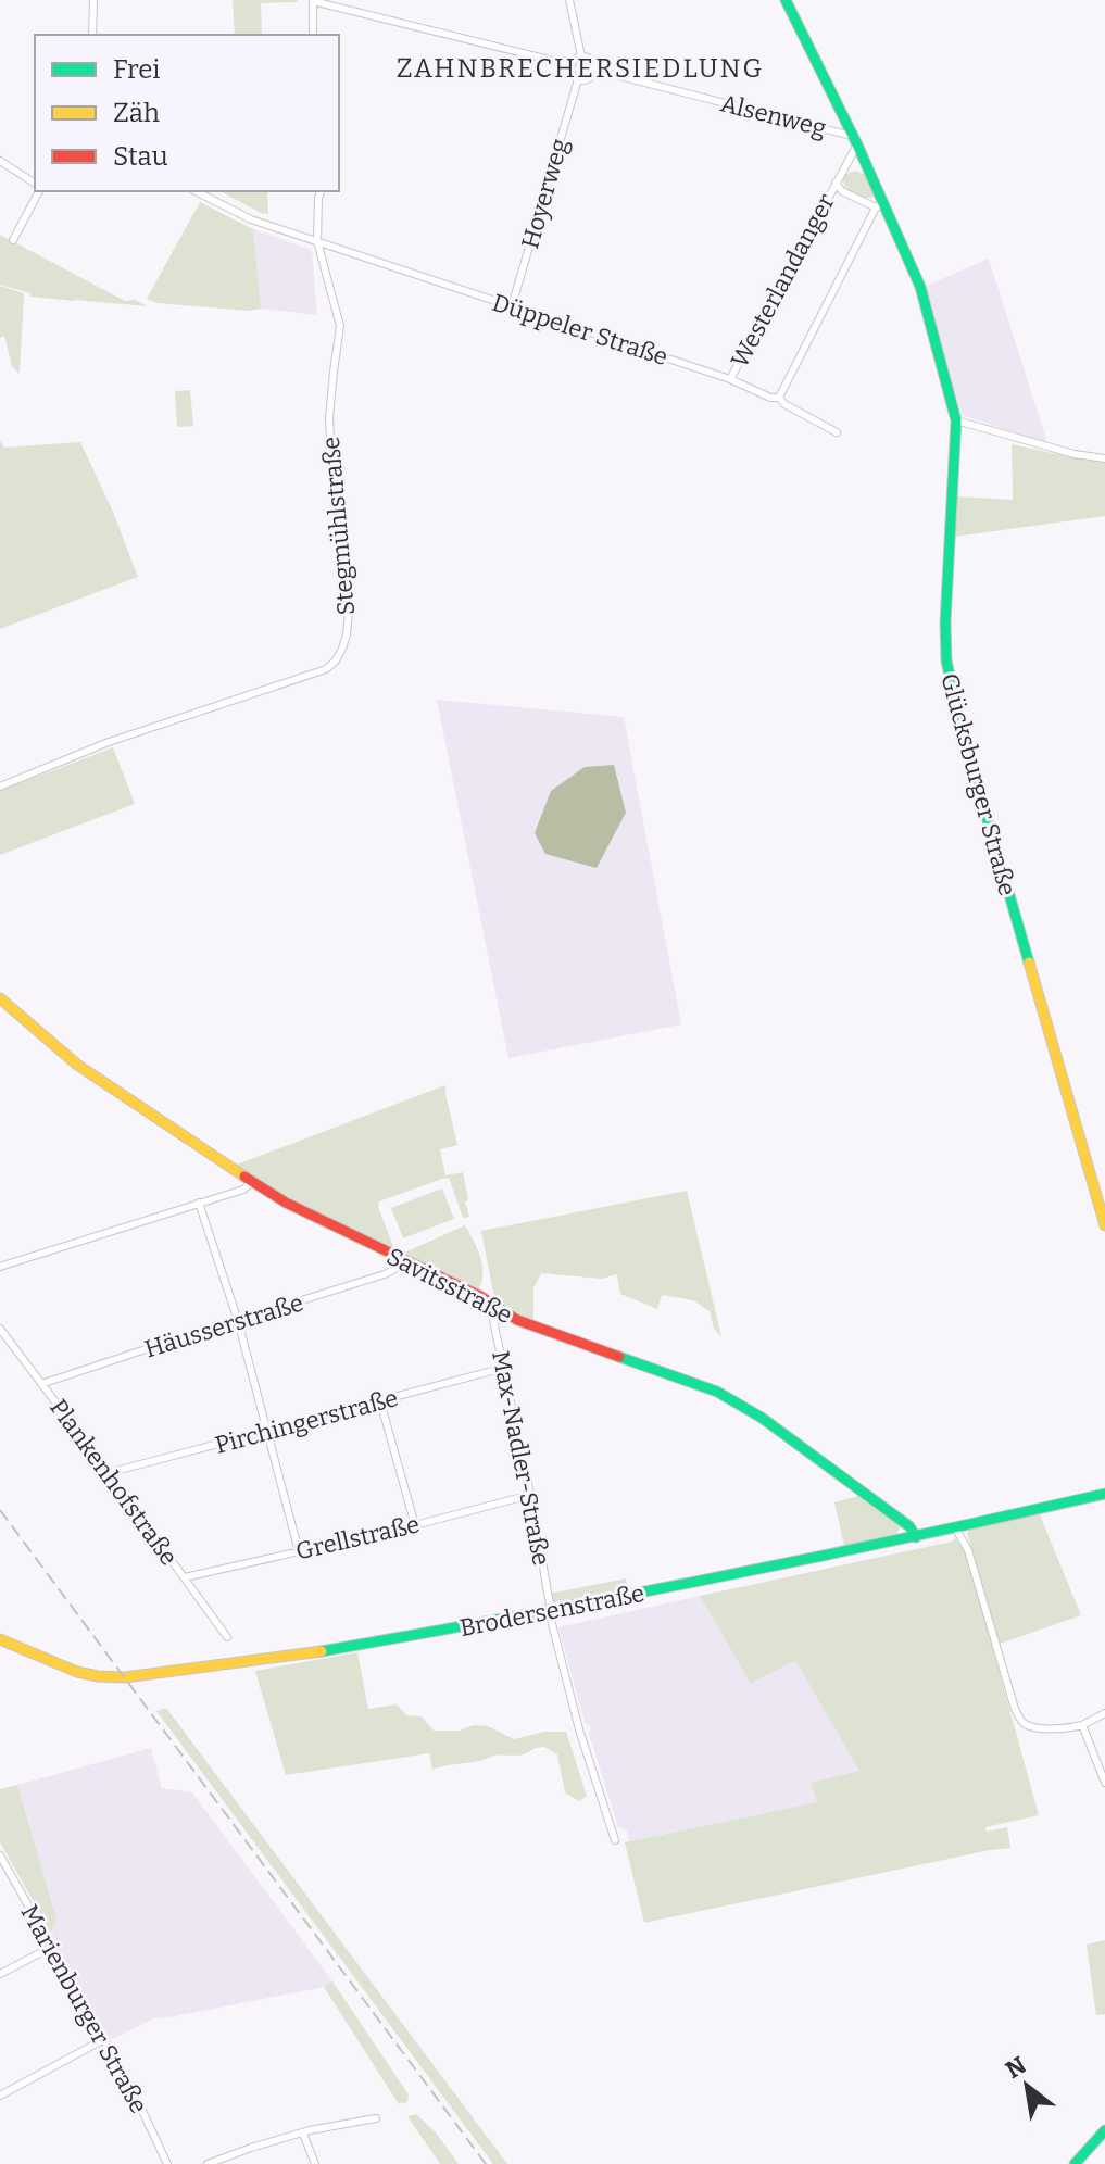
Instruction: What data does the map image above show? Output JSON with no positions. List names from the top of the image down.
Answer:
{
  "streets": {
    "street": [
      "Alsenweg",
      "Hoyerweg",
      "Westerlandanger",
      "Düppeler Straße",
      "Stegmühlstraße",
      "Glücksburger Straße",
      "Savitsstraße",
      "Häusserstraße",
      "Pirchingerstraße",
      "Max-Nadler-Straße",
      "Plankenhofstraße",
      "Grellstraße",
      "Brodersenstraße",
      "Marienburger Straße"
    ]
  },
  "crossings": [
    ["Alsenweg", "Hoyerweg"],
    ["Alsenweg", "Westerlandanger"],
    ["Alsenweg", "Glücksburger Straße"],
    ["Hoyerweg", "Düppeler Straße"],
    ["Westerlandanger", "Düppeler Straße"],
    ["Westerlandanger", "Glücksburger Straße"],
    ["Düppeler Straße", "Stegmühlstraße"],
    ["Savitsstraße", "Häusserstraße"],
    ["Savitsstraße", "Max-Nadler-Straße"],
    ["Savitsstraße", "Brodersenstraße"],
    ["Häusserstraße", "Plankenhofstraße"],
    ["Pirchingerstraße", "Max-Nadler-Straße"],
    ["Pirchingerstraße", "Plankenhofstraße"],
    ["Max-Nadler-Straße", "Grellstraße"],
    ["Max-Nadler-Straße", "Brodersenstraße"],
    ["Plankenhofstraße", "Grellstraße"]
  ],
  "districts": ["ZAHNBRECHERSIEDLUNG"],
  "legend": ["Frei", "Zäh", "Stau"],
  "north": "top left"
}
